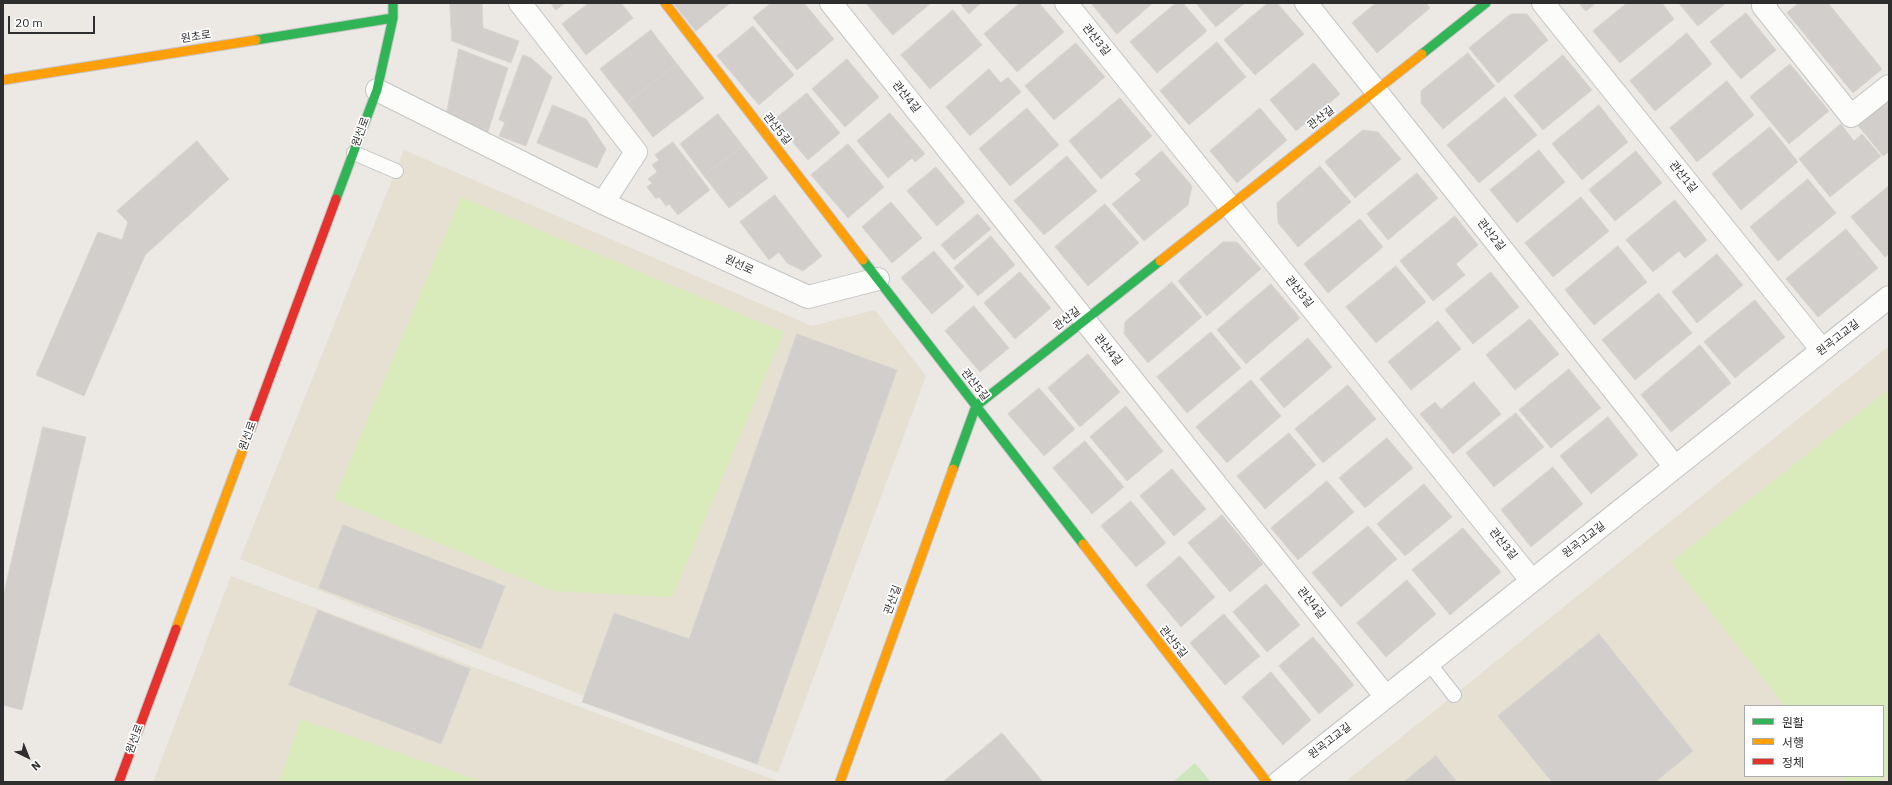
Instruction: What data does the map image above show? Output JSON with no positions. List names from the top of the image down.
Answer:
{
  "streets": {
    "street": [
      "원초로",
      "관산3길",
      "관산4길",
      "관산길",
      "관산5길",
      "원선로",
      "관산1길",
      "관산2길",
      "원곡고교길"
    ]
  },
  "crossings": [
    ["원초로", "원선로"],
    ["관산3길", "관산길"],
    ["관산3길", "원곡고교길"],
    ["관산4길", "관산길"],
    ["관산4길", "원곡고교길"],
    ["관산길", "관산5길"],
    ["관산길", "관산2길"],
    ["관산5길", "원선로"],
    ["관산1길", "원곡고교길"],
    ["관산2길", "원곡고교길"]
  ],
  "legend": ["원활", "서행", "정체"],
  "scale_bar": "20 m",
  "north": "bottom right"
}
